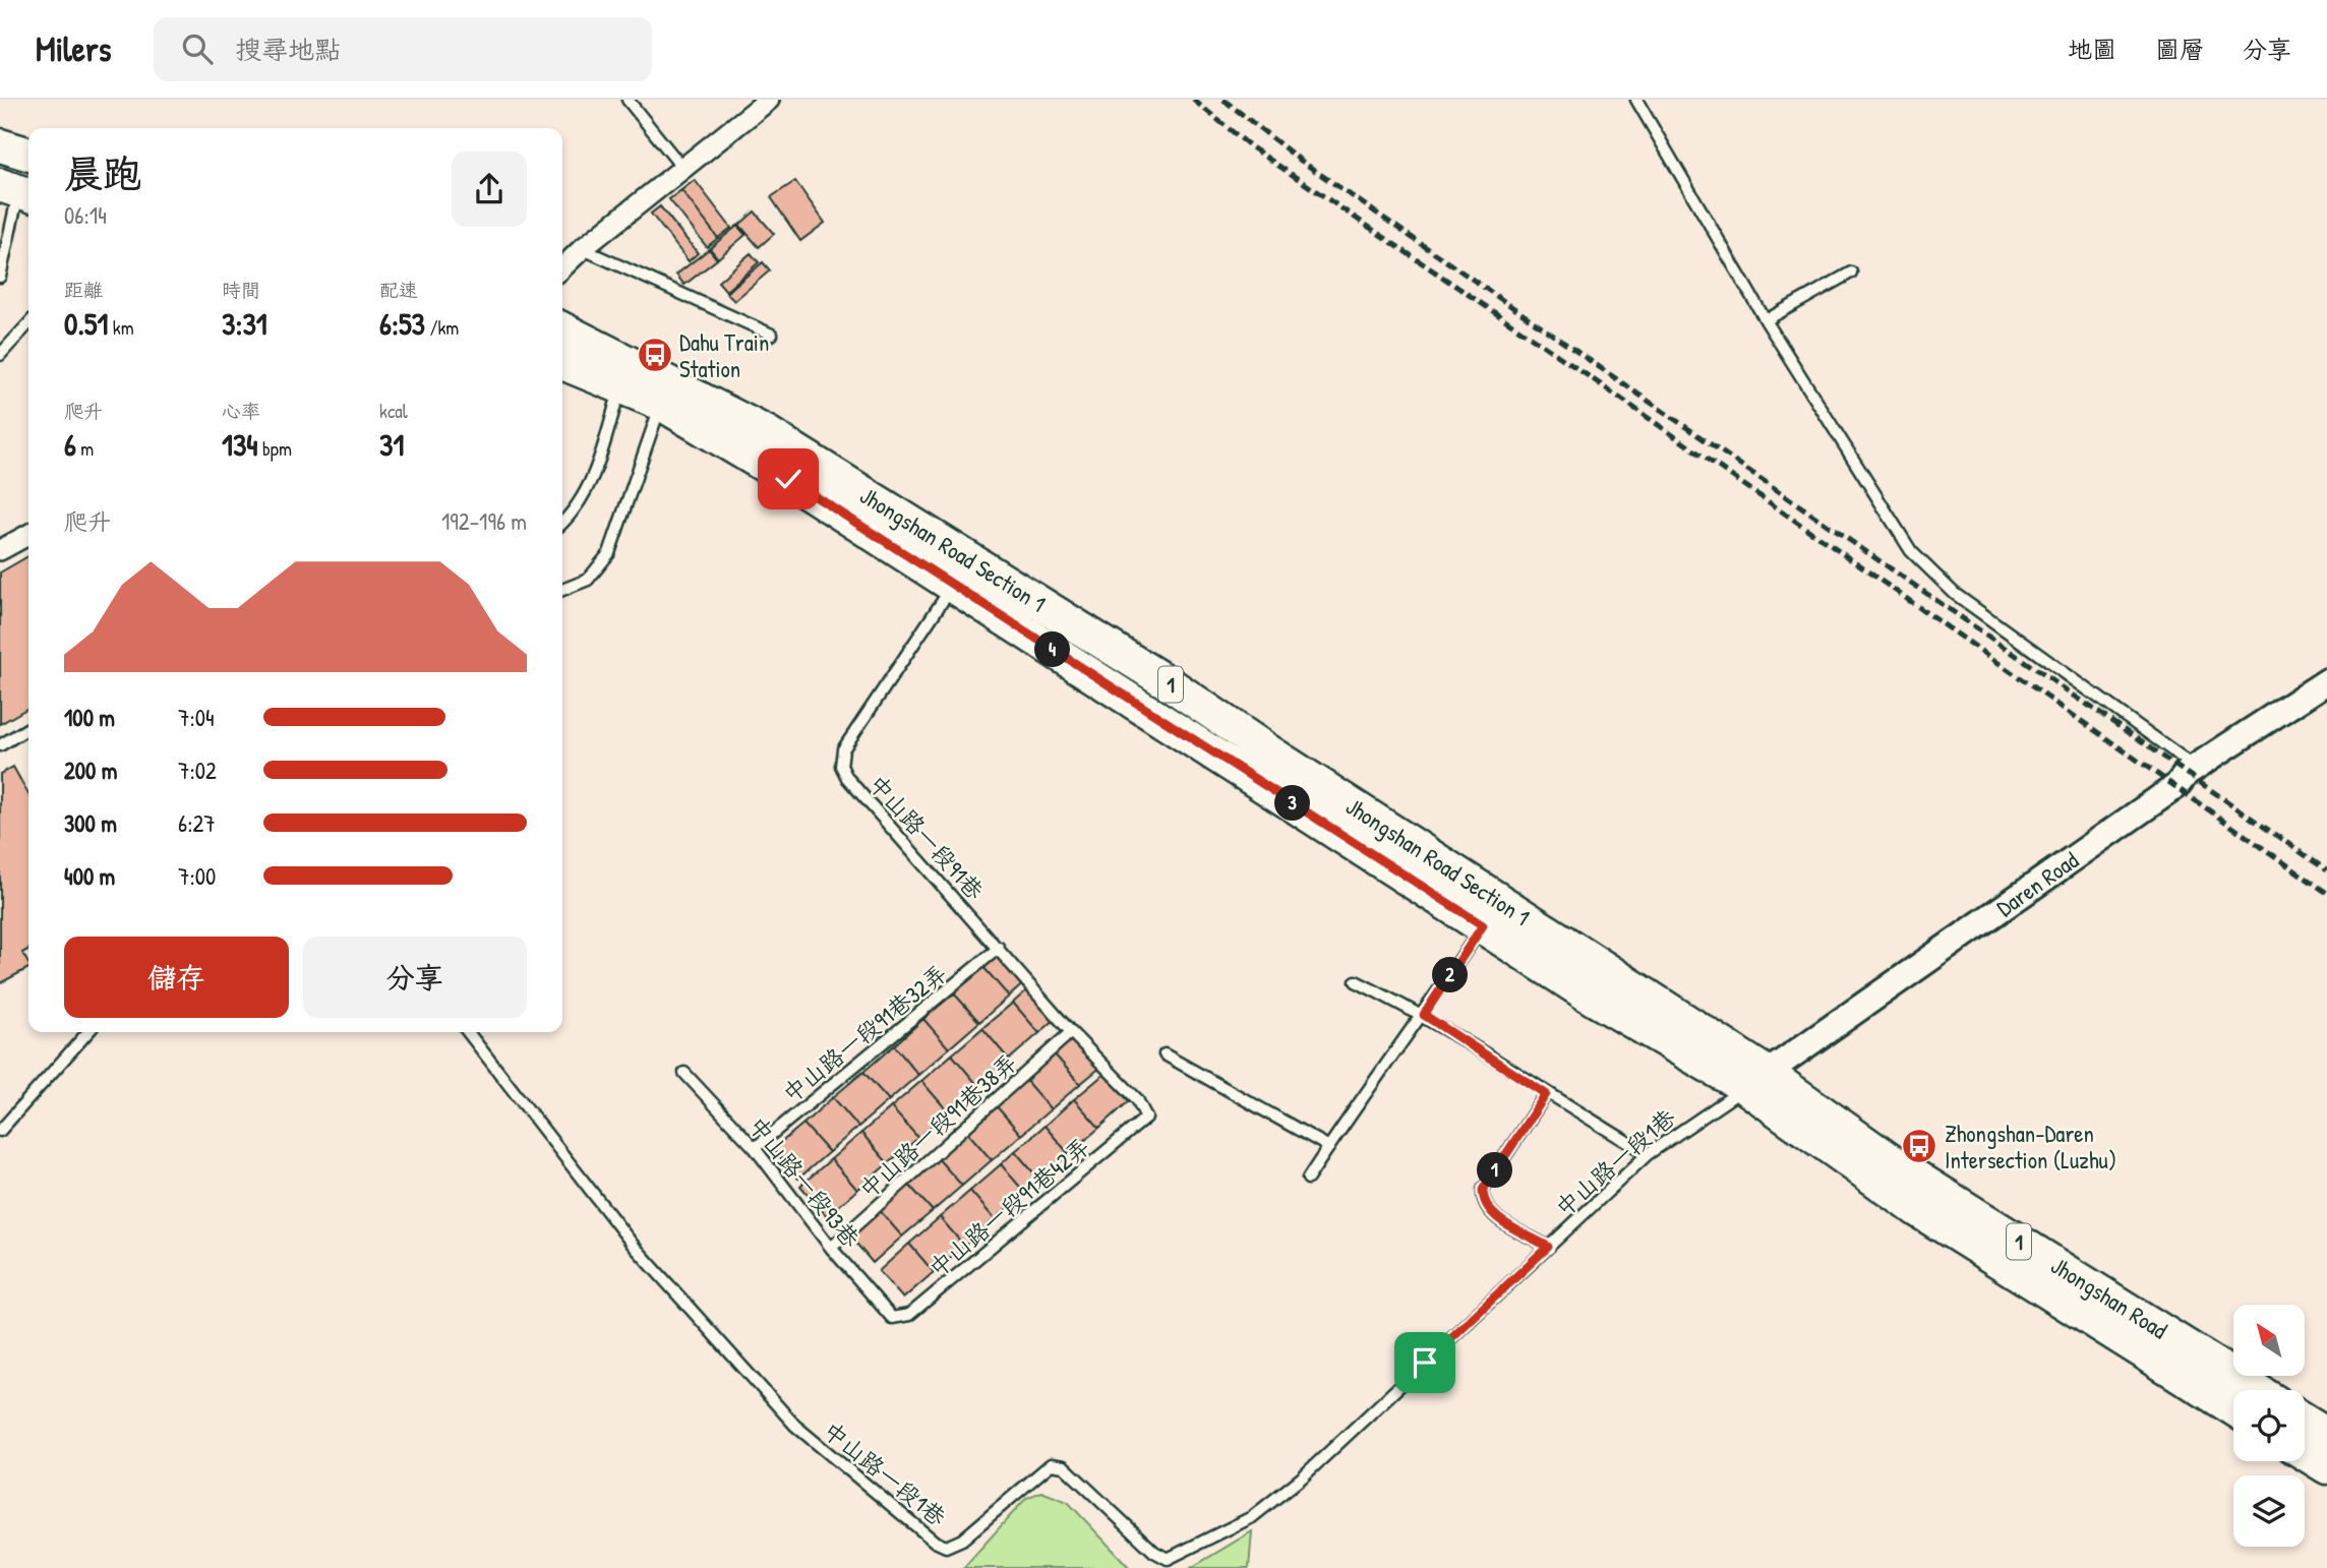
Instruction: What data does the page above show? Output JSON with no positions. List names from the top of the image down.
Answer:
{
  "streets": {
    "main road": ["Jhongshan Road Section 1", "1", "Jhongshan Road"],
    "street": ["Daren Road"],
    "lane": [
      "中山路一段91巷",
      "中山路一段91巷32弄",
      "中山路一段91巷38弄",
      "中山路一段1巷",
      "中山路一段93巷",
      "中山路一段91巷42弄"
    ]
  },
  "crossings": [
    ["Jhongshan Road Section 1", "中山路一段91巷"],
    ["Jhongshan Road Section 1", "Daren Road"],
    ["Jhongshan Road Section 1", "中山路一段1巷"],
    ["Jhongshan Road Section 1", "Jhongshan Road"],
    ["中山路一段91巷", "中山路一段91巷32弄"],
    ["中山路一段91巷", "中山路一段91巷38弄"],
    ["中山路一段91巷", "中山路一段91巷42弄"],
    ["Daren Road", "中山路一段1巷"],
    ["Daren Road", "Jhongshan Road"],
    ["中山路一段91巷32弄", "中山路一段93巷"],
    ["中山路一段91巷38弄", "中山路一段93巷"],
    ["中山路一段1巷", "Jhongshan Road"],
    ["中山路一段93巷", "中山路一段91巷42弄"]
  ],
  "places": {
    "bus stop": ["Dahu Train Station", "Zhongshan-Daren Intersection (Luzhu)"]
  },
  "north": "top left",
  "page": {
    "header": "Milers",
    "search": "搜尋地點",
    "nav": ["地圖", "圖層", "分享"],
    "heading": ["晨跑", "06:14"],
    "stats": [
      ["距離", "0.51 km"],
      ["時間", "3:31"],
      ["配速", "6:53 /km"],
      ["爬升", "6 m"],
      ["心率", "134 bpm"],
      ["kcal", "31"]
    ],
    "chart": ["爬升", "192–196 m"],
    "pins": [
      "4",
      "3",
      "2",
      "1"
    ],
    "list": [
      {
        "name": "100 m",
        "note": "7:04"
      },
      {
        "name": "200 m",
        "note": "7:02"
      },
      {
        "name": "300 m",
        "note": "6:27"
      },
      {
        "name": "400 m",
        "note": "7:00"
      }
    ],
    "buttons": ["儲存", "分享"]
  }
}
